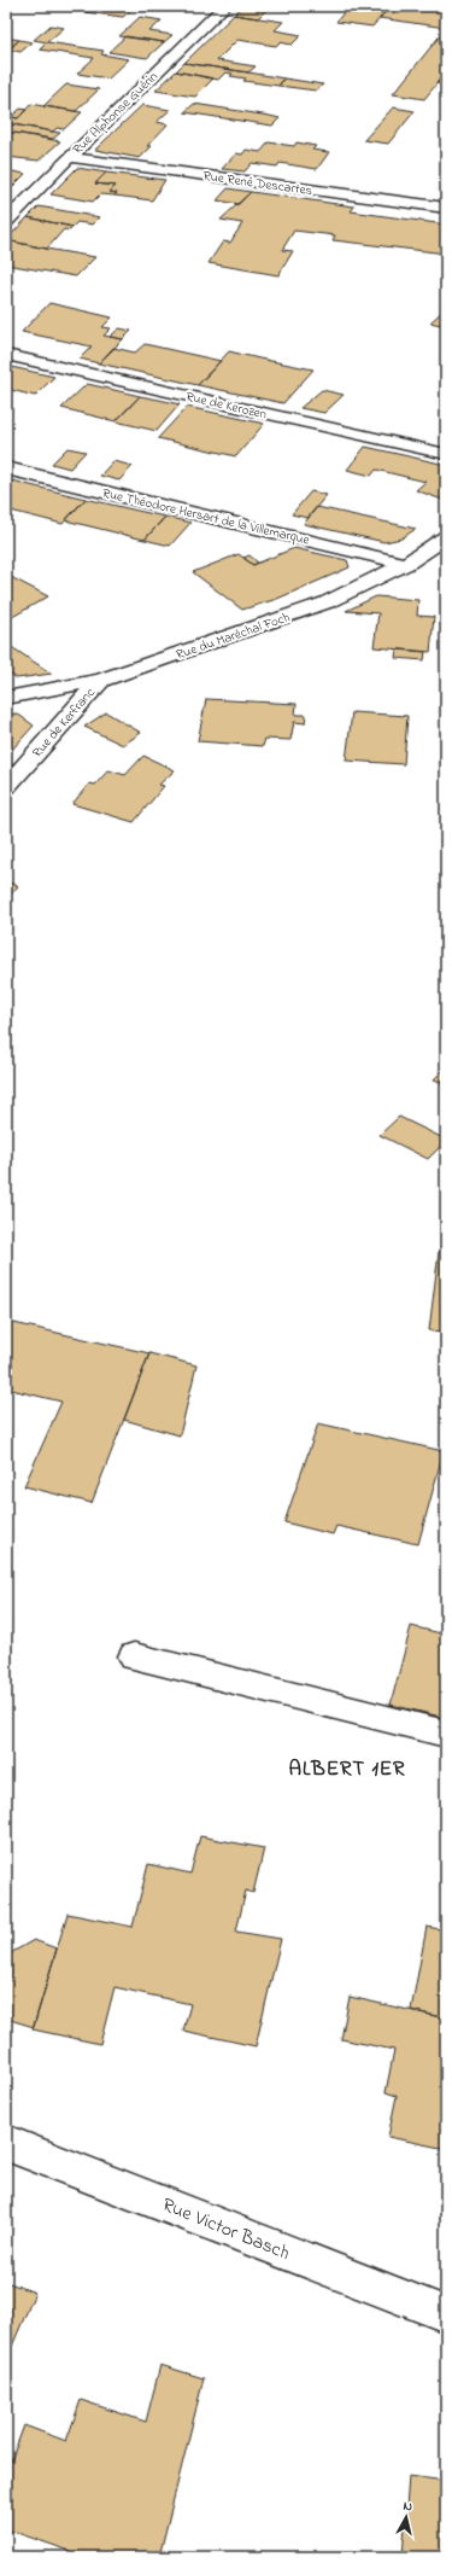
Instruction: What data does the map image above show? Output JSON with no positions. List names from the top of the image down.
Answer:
{
  "streets": {
    "street": [
      "Rue Alphonse Guérin",
      "Rue René Descartes",
      "Rue de Kerozen",
      "Rue Théodore Hersart de la Villemarque",
      "Rue du Maréchal Foch",
      "Rue de Kerfranc",
      "Rue Victor Basch"
    ]
  },
  "crossings": [
    ["Rue Alphonse Guérin", "Rue René Descartes"],
    ["Rue Théodore Hersart de la Villemarque", "Rue du Maréchal Foch"],
    ["Rue du Maréchal Foch", "Rue de Kerfranc"]
  ],
  "districts": ["ALBERT 1ER"],
  "north": "top"
}
